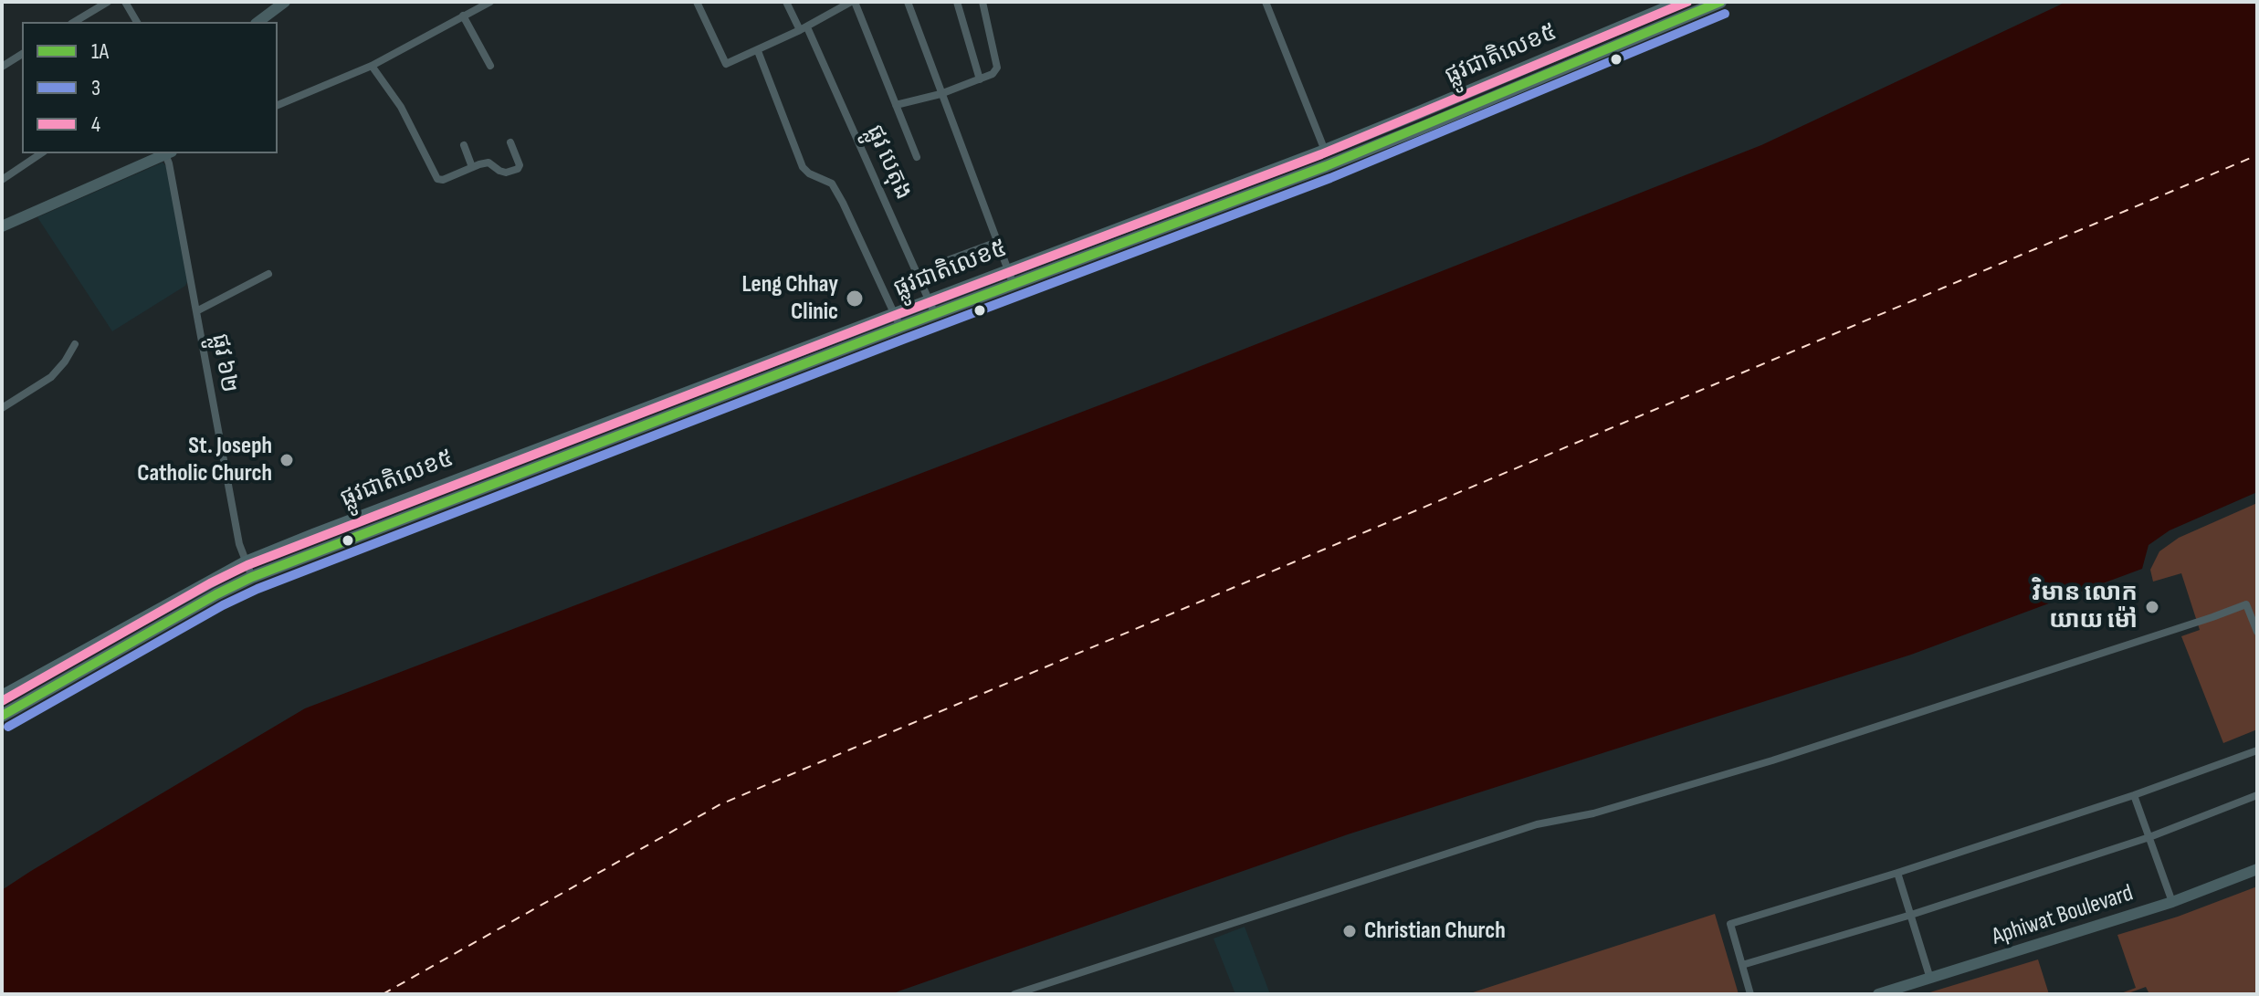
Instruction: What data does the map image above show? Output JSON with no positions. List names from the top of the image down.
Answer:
{
  "streets": {
    "highway": ["ផ្លូវជាតិលេខ៥"],
    "street": ["ផ្លូវ បេតុង", "ផ្លូវ ៦២", "Aphiwat Boulevard"]
  },
  "crossings": [
    ["ផ្លូវជាតិលេខ៥", "ផ្លូវ បេតុង"],
    ["ផ្លូវជាតិលេខ៥", "ផ្លូវ ៦២"]
  ],
  "places": [
    "Leng Chhay Clinic",
    "St. Joseph Catholic Church",
    "វិមាន លោក យាយ ម៉ៅ",
    "Christian Church"
  ],
  "lines": ["transit line 1A", "transit line 4", "transit line 3"],
  "legend": ["1A", "3", "4"]
}
